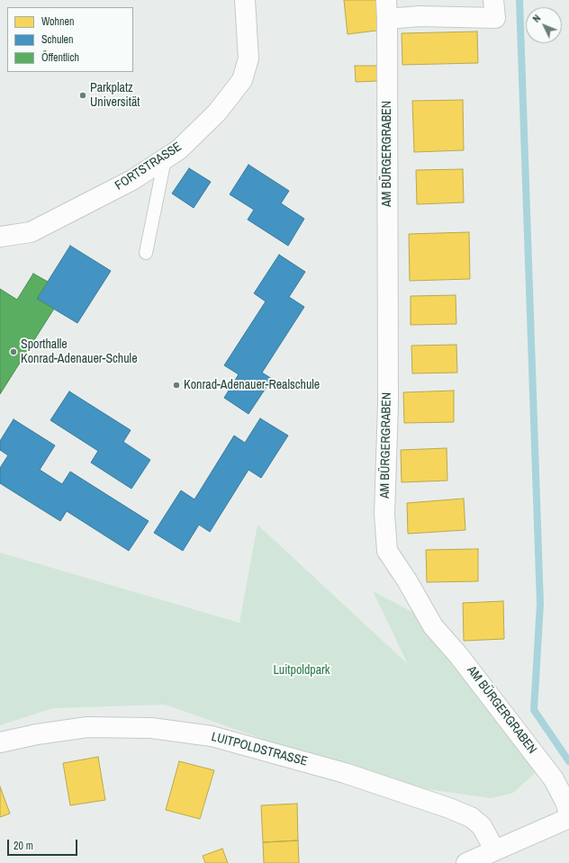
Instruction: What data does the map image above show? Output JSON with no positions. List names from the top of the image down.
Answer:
{
  "streets": {
    "street": ["AM BÜRGERGRABEN", "FORTSTRASSE", "LUITPOLDSTRASSE"]
  },
  "parks": ["Luitpoldpark"],
  "places": ["Parkplatz Universität", "Sporthalle Konrad-Adenauer-Schule", "Konrad-Adenauer-Realschule"],
  "legend": ["Wohnen", "Schulen", "Öffentlich"],
  "scale_bar": "20 m",
  "north": "top left"
}
